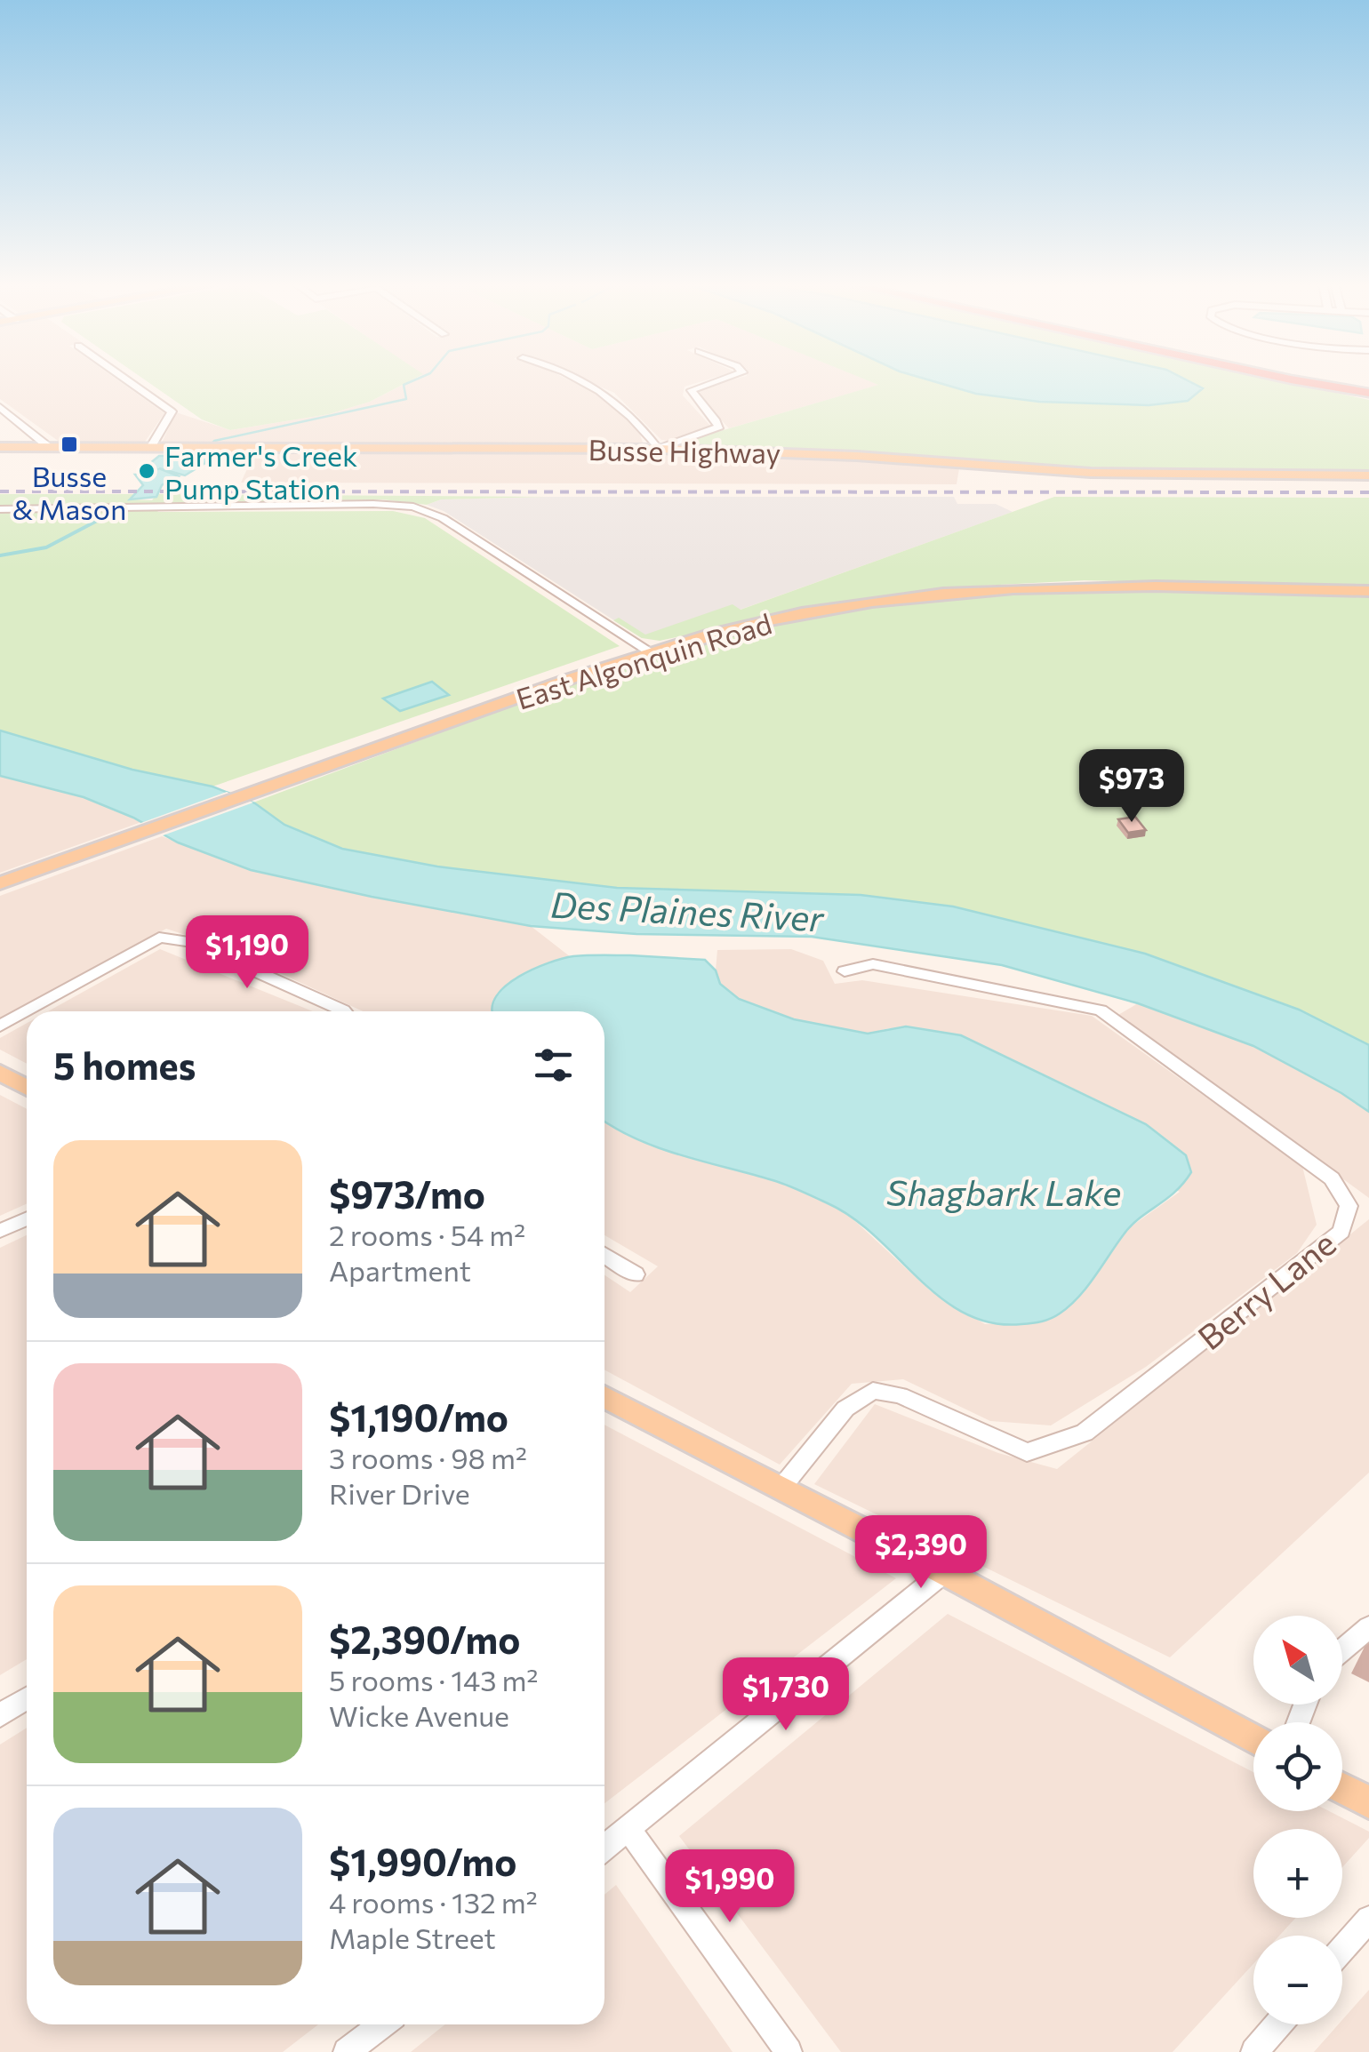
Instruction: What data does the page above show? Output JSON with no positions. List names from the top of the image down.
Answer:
{
  "streets": {
    "main road": ["Busse Highway", "East Algonquin Road"],
    "street": ["Berry Lane"]
  },
  "water": ["Des Plaines River", "Shagbark Lake"],
  "places": {
    "transit": ["Busse & Mason"],
    "other": ["Farmer's Creek Pump Station"]
  },
  "north": "top left",
  "page": {
    "price": [
      "$973",
      "$1,190",
      "$2,390",
      "$1,730",
      "$1,990"
    ],
    "heading": "5 homes",
    "list": [
      {
        "name": "$973/mo",
        "note": "2 rooms · 54 m² · Apartment"
      },
      {
        "name": "$1,190/mo",
        "note": "3 rooms · 98 m² · River Drive"
      },
      {
        "name": "$2,390/mo",
        "note": "5 rooms · 143 m² · Wicke Avenue"
      },
      {
        "name": "$1,990/mo",
        "note": "4 rooms · 132 m² · Maple Street"
      }
    ],
    "map_buttons": ["+", "−"]
  }
}
